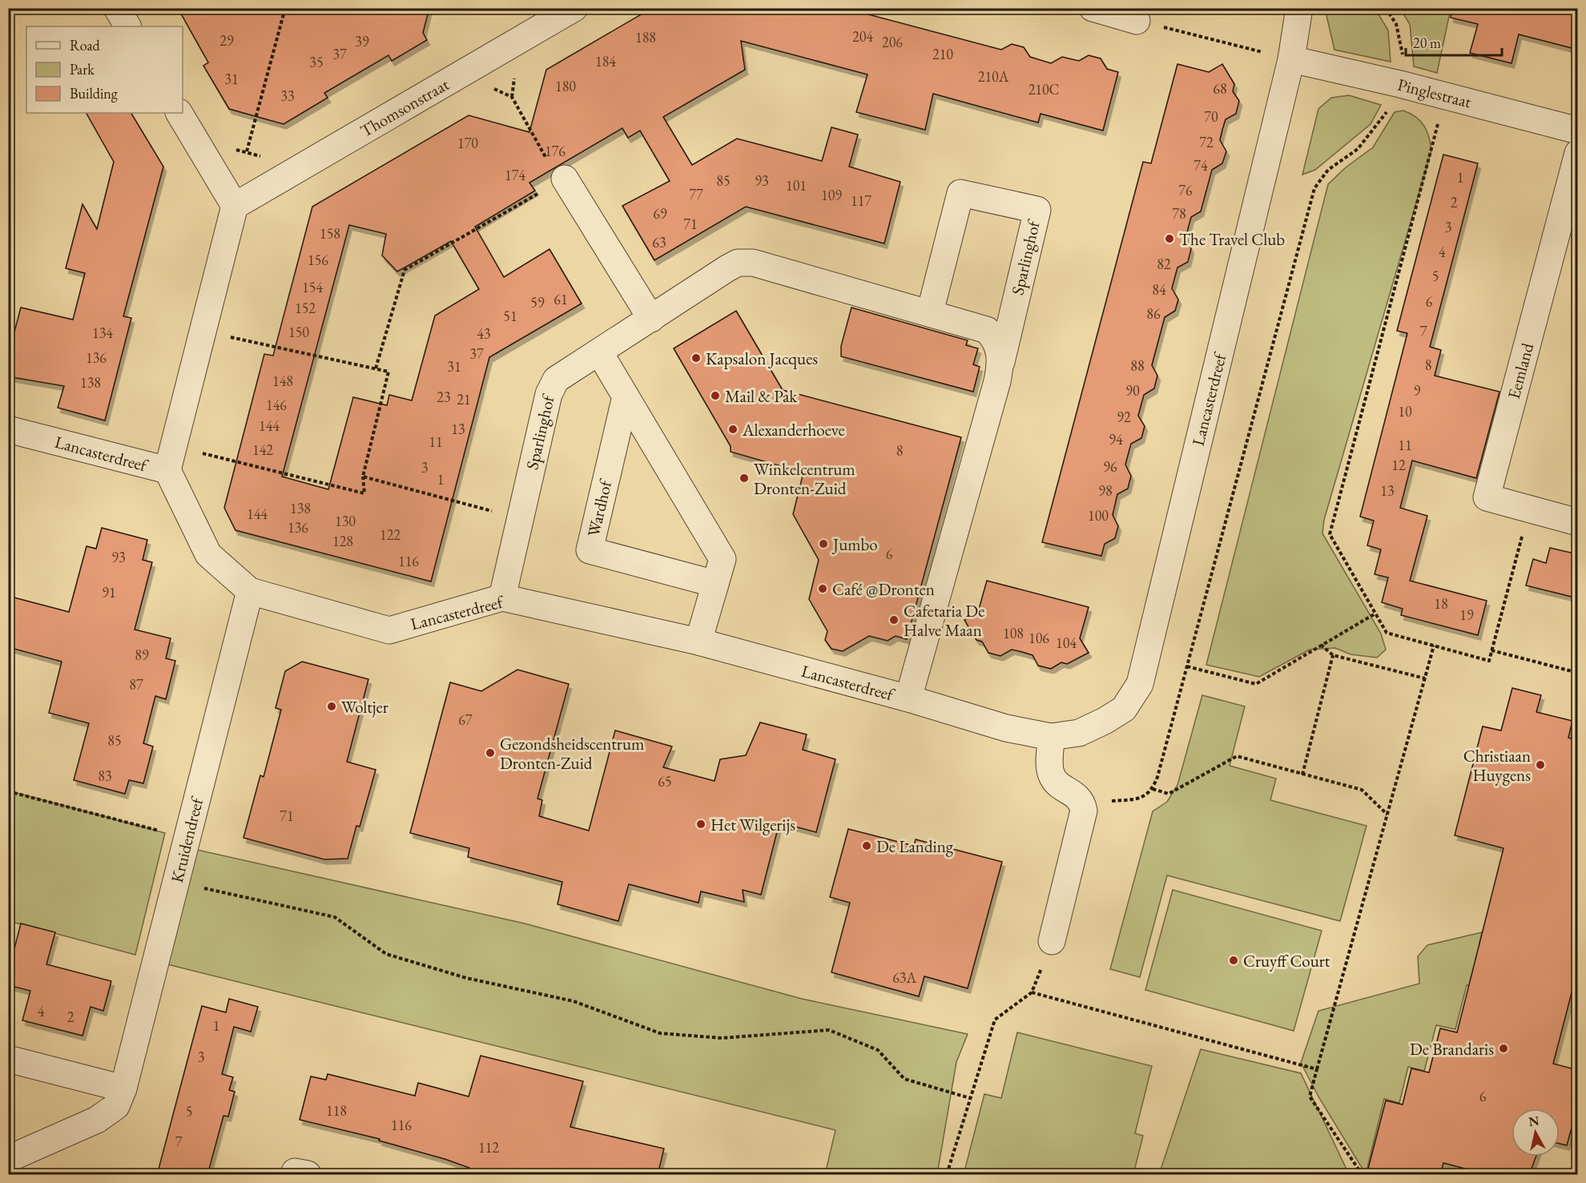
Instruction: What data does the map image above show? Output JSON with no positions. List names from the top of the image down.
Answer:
{
  "streets": {
    "street": [
      "Pinglestraat",
      "Thomsonstraat",
      "Sparlinghof",
      "Eemland",
      "Lancasterdreef",
      "Wardhof",
      "Kruidendreef"
    ]
  },
  "crossings": [
    ["Pinglestraat", "Lancasterdreef"],
    ["Sparlinghof", "Lancasterdreef"],
    ["Lancasterdreef", "Kruidendreef"]
  ],
  "places": [
    "The Travel Club",
    "Kapsalon Jacques",
    "Mail & Pak",
    "Alexanderhoeve",
    "Winkelcentrum Dronten-Zuid",
    "Jumbo",
    "Café @Dronten",
    "Cafetaria De Halve Maan",
    "Woltjer",
    "Gezondsheidscentrum Dronten-Zuid",
    "Christiaan Huygens",
    "Het Wilgerijs",
    "De Landing",
    "Cruyff Court",
    "De Brandaris"
  ],
  "house_numbers": [
    "204",
    "188",
    "29",
    "39",
    "206",
    "37",
    "210",
    "184",
    "35",
    "210A",
    "31",
    "180",
    "68",
    "210C",
    "33",
    "70",
    "72",
    "170",
    "176",
    "74",
    "174",
    "1",
    "85",
    "93",
    "101",
    "76",
    "77",
    "109",
    "117",
    "2",
    "69",
    "78",
    "71",
    "3",
    "158",
    "63",
    "4",
    "156",
    "82",
    "5",
    "154",
    "84",
    "61",
    "6",
    "59",
    "152",
    "86",
    "51",
    "7",
    "150",
    "134",
    "43",
    "37",
    "136",
    "8",
    "88",
    "31",
    "148",
    "138",
    "90",
    "9",
    "23",
    "21",
    "146",
    "10",
    "92",
    "144",
    "13",
    "94",
    "11",
    "11",
    "142",
    "8",
    "12",
    "96",
    "3",
    "1",
    "98",
    "13",
    "138",
    "144",
    "100",
    "130",
    "136",
    "122",
    "128",
    "6",
    "93",
    "116",
    "91",
    "18",
    "19",
    "108",
    "106",
    "104",
    "89",
    "87",
    "67",
    "85",
    "83",
    "65",
    "71",
    "63A",
    "4",
    "2",
    "1",
    "3",
    "6",
    "118",
    "5",
    "116",
    "7",
    "112"
  ],
  "legend": ["Road", "Park", "Building"],
  "scale_bar": "20 m",
  "north": "top"
}
